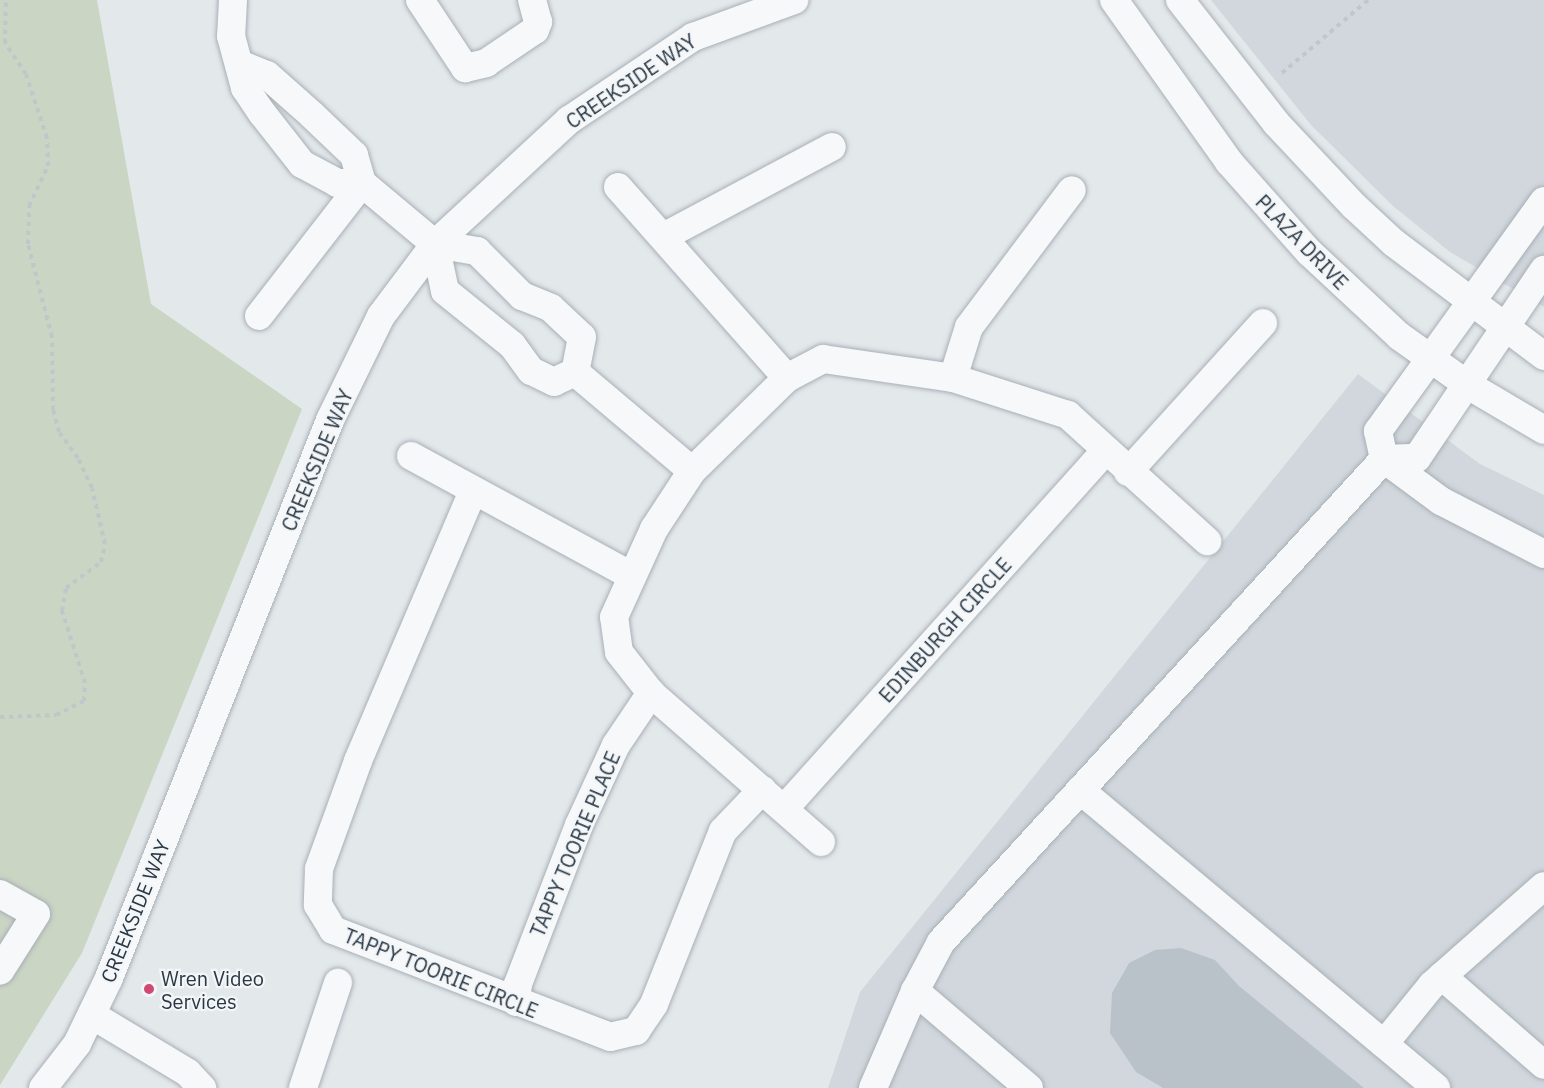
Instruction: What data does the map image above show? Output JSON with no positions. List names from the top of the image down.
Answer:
{
  "streets": {
    "street": [
      "CREEKSIDE WAY",
      "PLAZA DRIVE",
      "EDINBURGH CIRCLE",
      "TAPPY TOORIE PLACE",
      "TAPPY TOORIE CIRCLE"
    ]
  },
  "crossings": [
    ["TAPPY TOORIE PLACE", "TAPPY TOORIE CIRCLE"]
  ],
  "places": ["Wren Video Services"]
}
